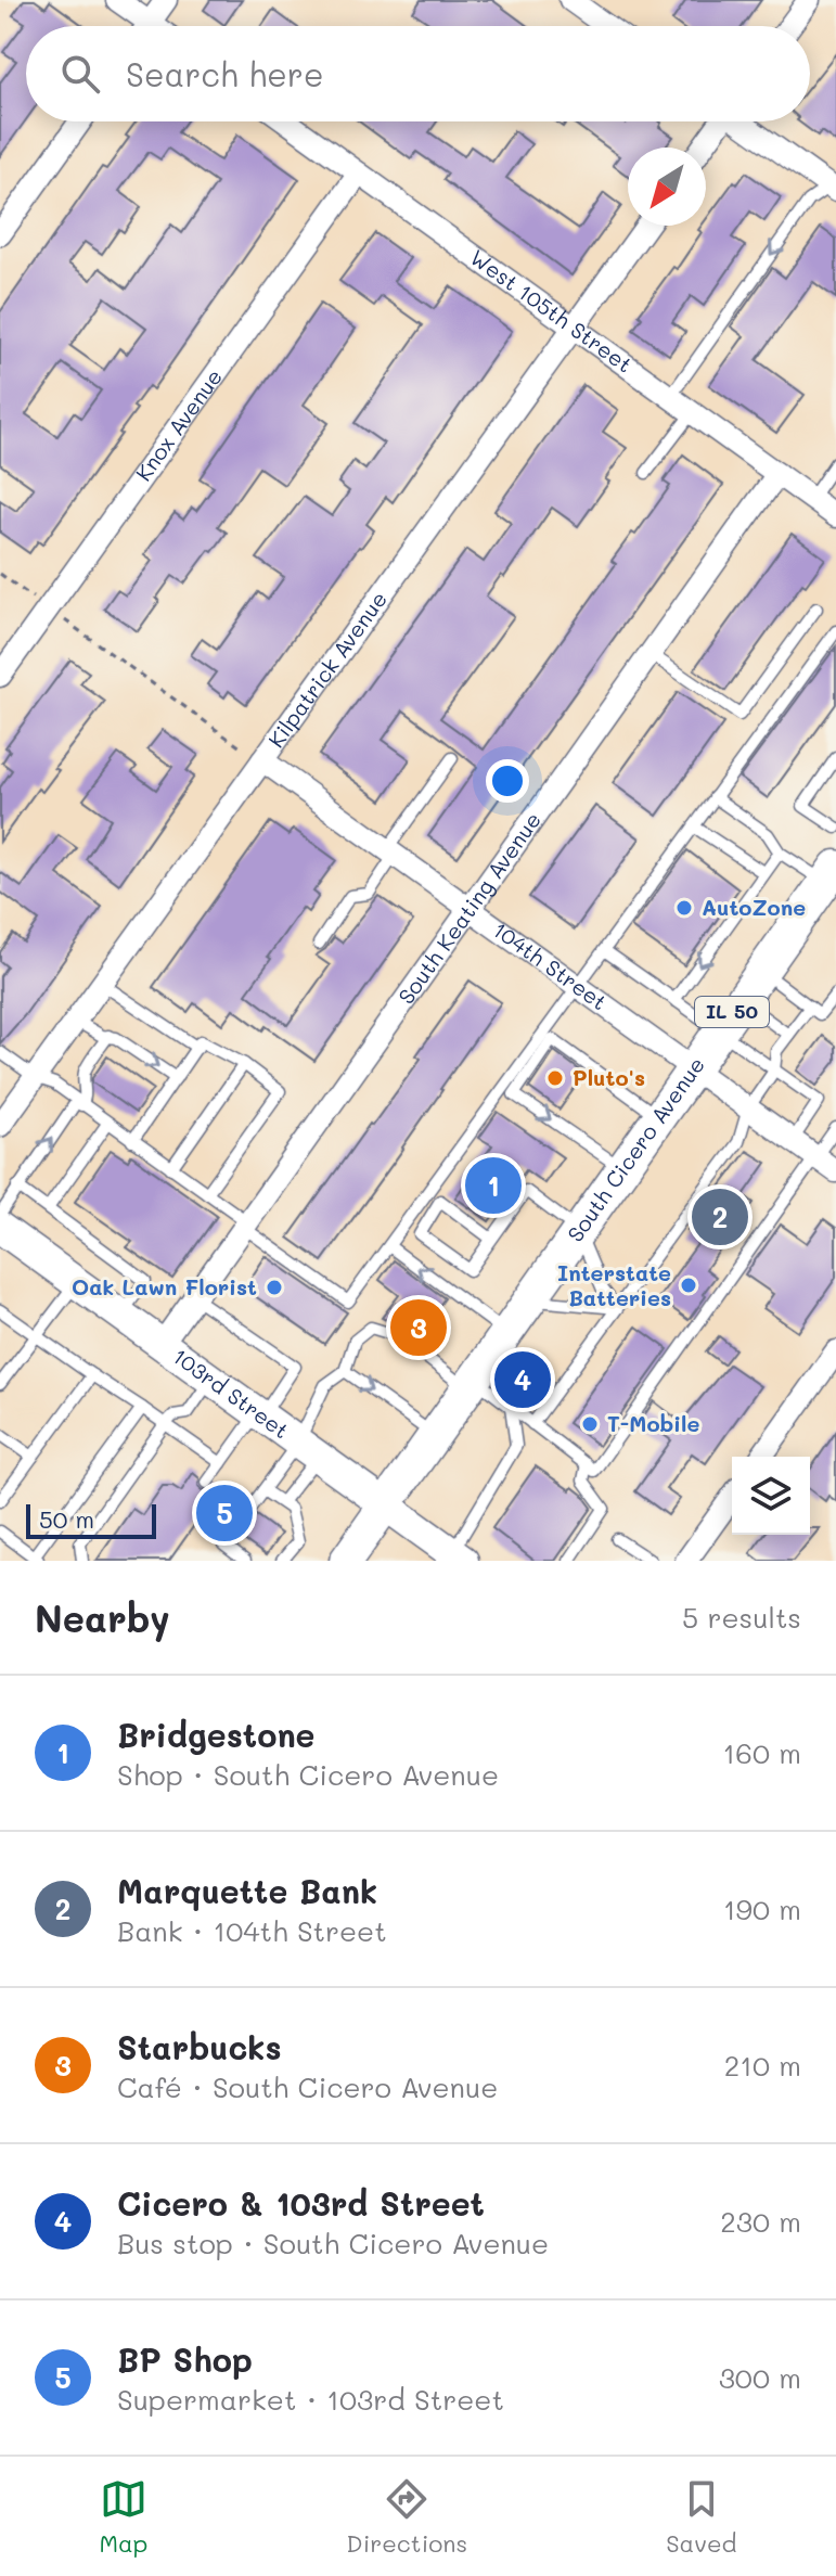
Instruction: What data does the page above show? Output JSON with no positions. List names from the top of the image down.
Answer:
{
  "streets": {
    "main road": ["IL 50", "South Cicero Avenue", "103rd Street"],
    "street": [
      "West 105th Street",
      "Knox Avenue",
      "Kilpatrick Avenue",
      "South Keating Avenue",
      "104th Street"
    ]
  },
  "crossings": [
    ["West 105th Street", "Knox Avenue"],
    ["West 105th Street", "Kilpatrick Avenue"],
    ["West 105th Street", "South Keating Avenue"],
    ["Kilpatrick Avenue", "104th Street"],
    ["South Keating Avenue", "104th Street"],
    ["South Keating Avenue", "103rd Street"],
    ["104th Street", "South Cicero Avenue"],
    ["South Cicero Avenue", "103rd Street"]
  ],
  "places": [
    "AutoZone",
    "Pluto's",
    "Interstate Batteries",
    "Oak Lawn Florist",
    "T-Mobile"
  ],
  "scale_bar": "50 m",
  "north": "bottom left",
  "page": {
    "search": "Search here",
    "pins": [
      "1",
      "2",
      "3",
      "4",
      "5"
    ],
    "scale": "50 m",
    "heading": ["Nearby", "5 results"],
    "list": [
      {
        "mark": "1",
        "name": "Bridgestone",
        "note": "Shop · South Cicero Avenue",
        "value": "160 m"
      },
      {
        "mark": "2",
        "name": "Marquette Bank",
        "note": "Bank · 104th Street",
        "value": "190 m"
      },
      {
        "mark": "3",
        "name": "Starbucks",
        "note": "Café · South Cicero Avenue",
        "value": "210 m"
      },
      {
        "mark": "4",
        "name": "Cicero & 103rd Street",
        "note": "Bus stop · South Cicero Avenue",
        "value": "230 m"
      },
      {
        "mark": "5",
        "name": "BP Shop",
        "note": "Supermarket · 103rd Street",
        "value": "300 m"
      }
    ],
    "nav": ["Map", "Directions", "Saved"]
  }
}
